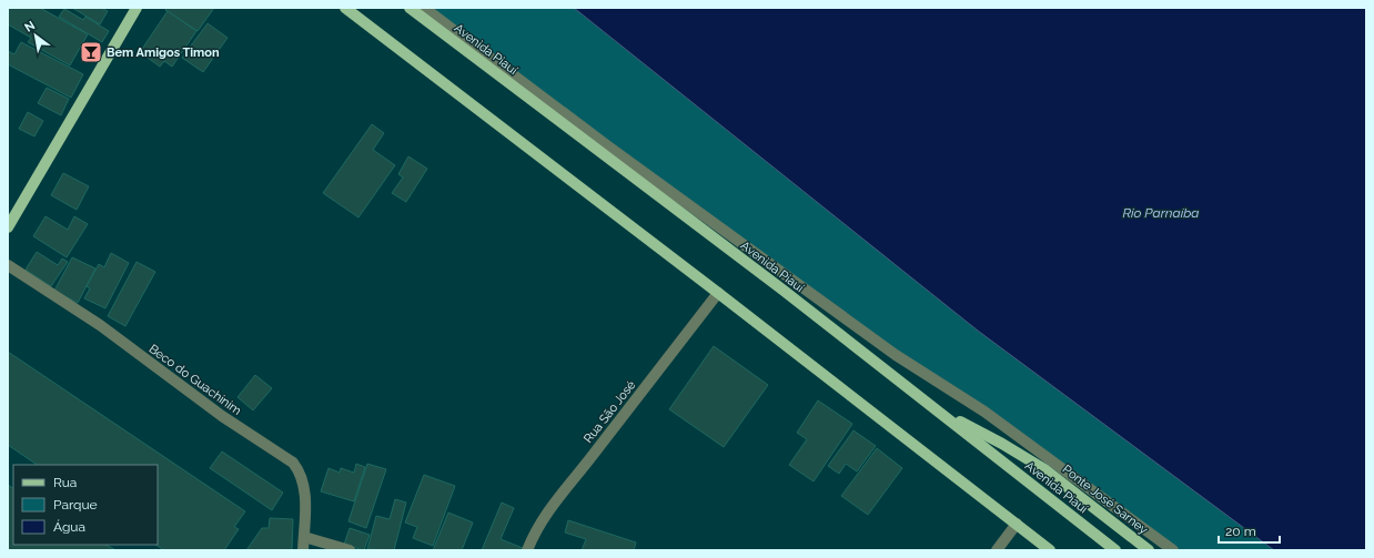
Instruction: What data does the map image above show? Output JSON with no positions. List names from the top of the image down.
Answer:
{
  "streets": {
    "main road": ["Avenida Piauí", "Ponte José Sarney"],
    "street": ["Beco do Guachinim", "Rua São José"]
  },
  "crossings": [
    ["Avenida Piauí", "Ponte José Sarney"]
  ],
  "water": ["Rio Parnaíba"],
  "places": {
    "bar": ["Bem Amigos Timon"]
  },
  "legend": ["Rua", "Parque", "Água"],
  "scale_bar": "20 m",
  "north": "top left"
}
